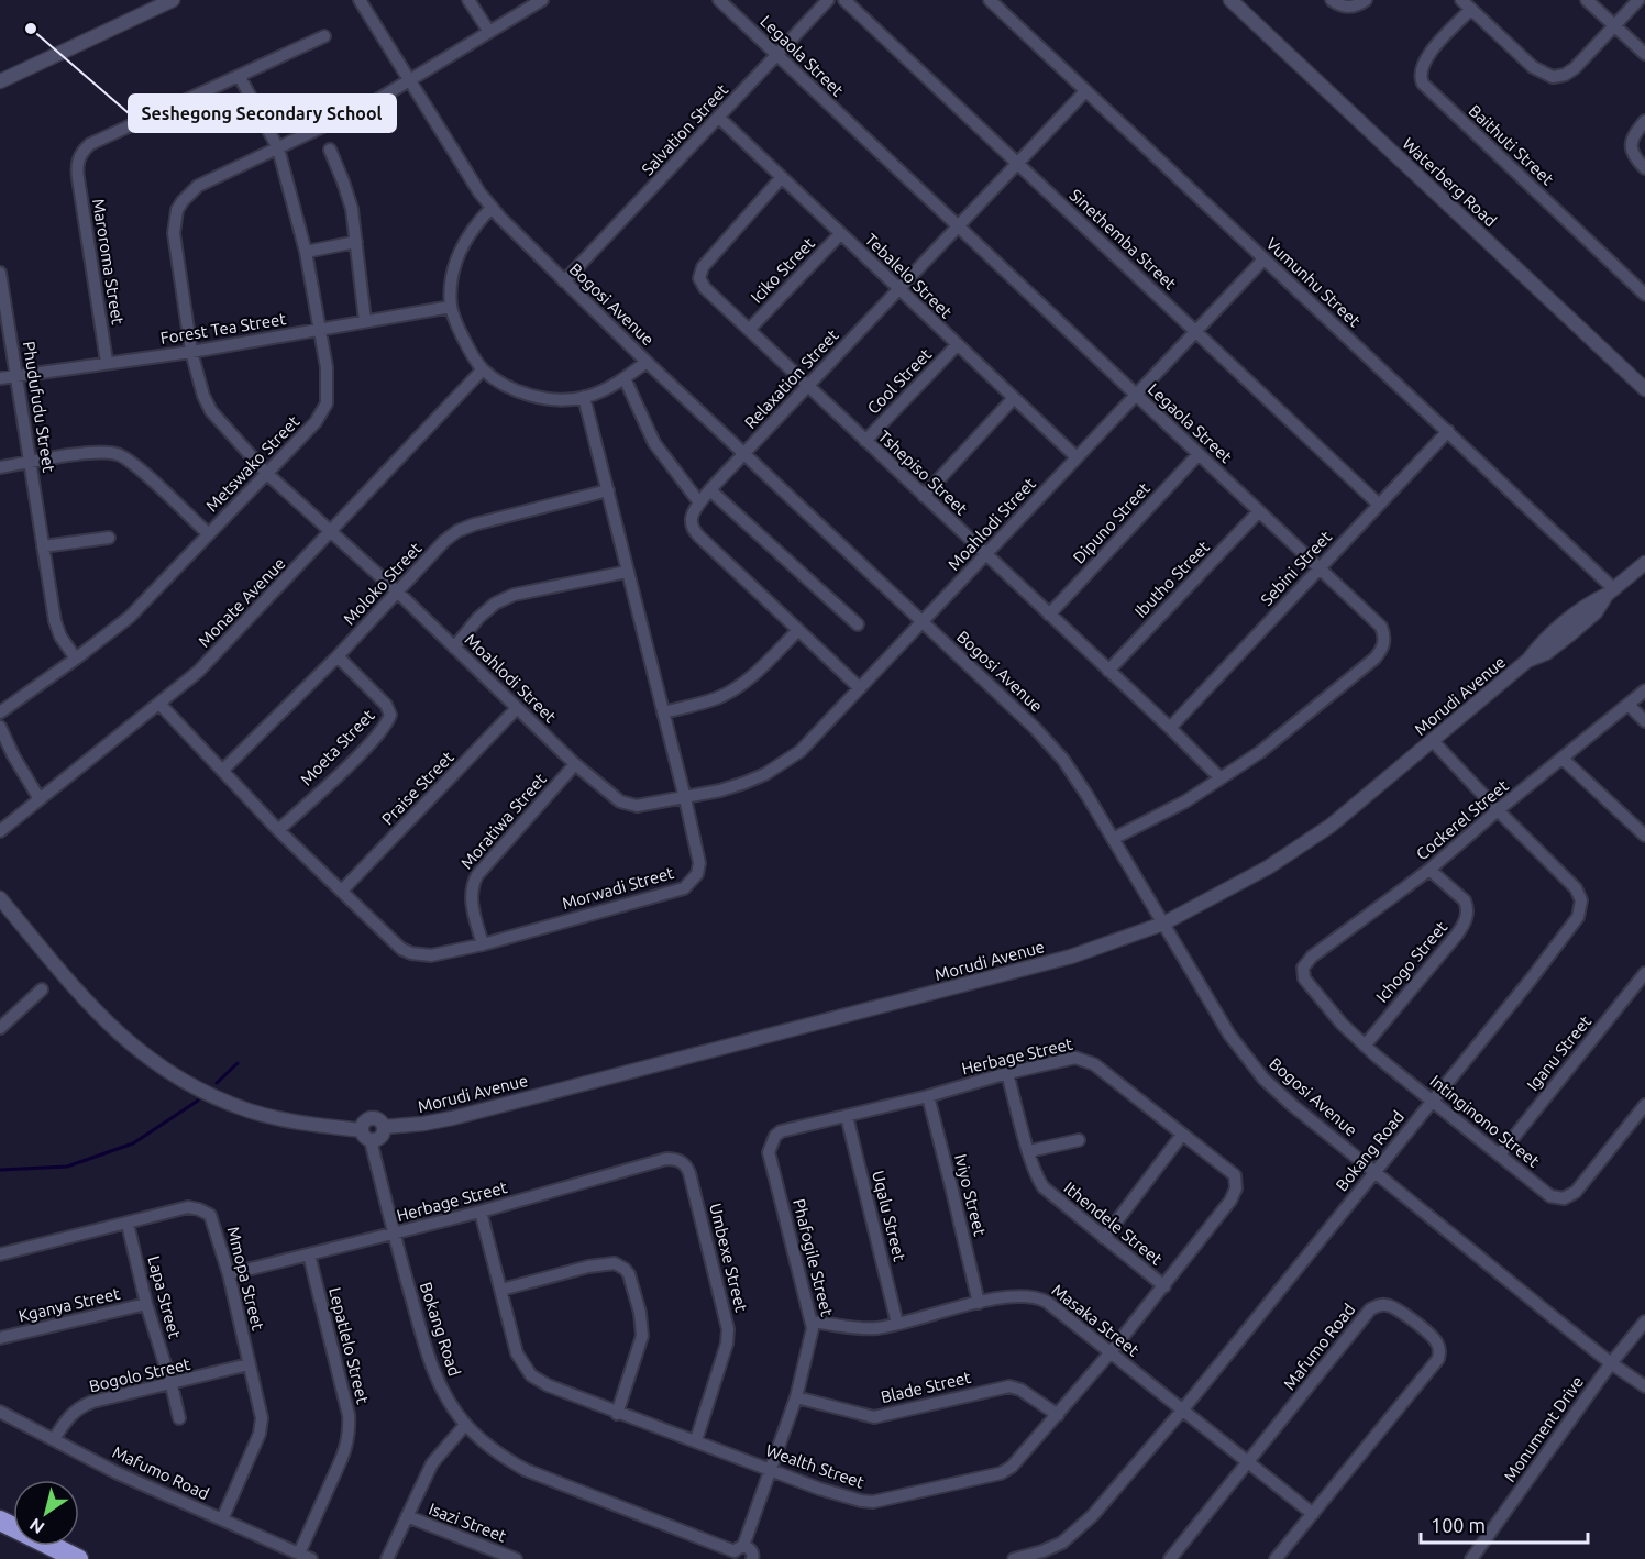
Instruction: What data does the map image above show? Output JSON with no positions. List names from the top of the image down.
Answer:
{
  "streets": {
    "street": [
      "Legaola Street",
      "Salvation Street",
      "Baithuti Street",
      "Waterberg Road",
      "Sinethemba Street",
      "Maroroma Street",
      "Iciko Street",
      "Tebalelo Street",
      "Vumunhu Street",
      "Bogosi Avenue",
      "Forest Tea Street",
      "Relaxation Street",
      "Cool Street",
      "Phudufudu Street",
      "Metswako Street",
      "Tshepiso Street",
      "Dipuno Street",
      "Moahlodi Street",
      "Sebini Street",
      "Ibutho Street",
      "Moloko Street",
      "Monate Avenue",
      "Morudi Avenue",
      "Moeta Street",
      "Praise Street",
      "Cockerel Street",
      "Moratiwa Street",
      "Morwadi Street",
      "Ichogo Street",
      "Iganu Street",
      "Herbage Street",
      "Intinginono Street",
      "Bokang Road",
      "Iviyo Street",
      "Uqalu Street",
      "Ithendele Street",
      "Umbexe Street",
      "Phafogile Street",
      "Mmopa Street",
      "Lapa Street",
      "Kganya Street",
      "Masaka Street",
      "Lepatlelo Street",
      "Mafumo Road",
      "Bogolo Street",
      "Blade Street",
      "Monument Drive",
      "Wealth Street",
      "Isazi Street"
    ]
  },
  "crossings": [
    ["Legaola Street", "Salvation Street"],
    ["Legaola Street", "Bogosi Avenue"],
    ["Legaola Street", "Relaxation Street"],
    ["Legaola Street", "Tshepiso Street"],
    ["Legaola Street", "Dipuno Street"],
    ["Legaola Street", "Moahlodi Street"],
    ["Legaola Street", "Sebini Street"],
    ["Legaola Street", "Ibutho Street"],
    ["Salvation Street", "Tebalelo Street"],
    ["Salvation Street", "Bogosi Avenue"],
    ["Sinethemba Street", "Relaxation Street"],
    ["Sinethemba Street", "Moahlodi Street"],
    ["Sinethemba Street", "Sebini Street"],
    ["Maroroma Street", "Forest Tea Street"],
    ["Maroroma Street", "Metswako Street"],
    ["Iciko Street", "Tebalelo Street"],
    ["Iciko Street", "Tshepiso Street"],
    ["Tebalelo Street", "Relaxation Street"],
    ["Tebalelo Street", "Cool Street"],
    ["Tebalelo Street", "Tshepiso Street"],
    ["Tebalelo Street", "Moahlodi Street"],
    ["Vumunhu Street", "Relaxation Street"],
    ["Vumunhu Street", "Moahlodi Street"],
    ["Vumunhu Street", "Sebini Street"],
    ["Vumunhu Street", "Morudi Avenue"],
    ["Bogosi Avenue", "Relaxation Street"],
    ["Bogosi Avenue", "Moahlodi Street"],
    ["Bogosi Avenue", "Morudi Avenue"],
    ["Bogosi Avenue", "Bokang Road"],
    ["Bogosi Avenue", "Monument Drive"],
    ["Forest Tea Street", "Phudufudu Street"],
    ["Forest Tea Street", "Metswako Street"],
    ["Forest Tea Street", "Moahlodi Street"],
    ["Relaxation Street", "Tshepiso Street"],
    ["Cool Street", "Tshepiso Street"],
    ["Phudufudu Street", "Metswako Street"],
    ["Metswako Street", "Moahlodi Street"],
    ["Tshepiso Street", "Dipuno Street"],
    ["Tshepiso Street", "Moahlodi Street"],
    ["Tshepiso Street", "Sebini Street"],
    ["Tshepiso Street", "Ibutho Street"],
    ["Moahlodi Street", "Moloko Street"],
    ["Moahlodi Street", "Monate Avenue"],
    ["Moahlodi Street", "Praise Street"],
    ["Moahlodi Street", "Moratiwa Street"],
    ["Moahlodi Street", "Morwadi Street"],
    ["Moloko Street", "Moeta Street"],
    ["Moloko Street", "Morwadi Street"],
    ["Monate Avenue", "Morwadi Street"],
    ["Morudi Avenue", "Bokang Road"],
    ["Moeta Street", "Morwadi Street"],
    ["Praise Street", "Morwadi Street"],
    ["Cockerel Street", "Ichogo Street"],
    ["Cockerel Street", "Intinginono Street"],
    ["Cockerel Street", "Bokang Road"],
    ["Moratiwa Street", "Morwadi Street"],
    ["Ichogo Street", "Intinginono Street"],
    ["Iganu Street", "Intinginono Street"],
    ["Herbage Street", "Bokang Road"],
    ["Herbage Street", "Iviyo Street"],
    ["Herbage Street", "Uqalu Street"],
    ["Herbage Street", "Ithendele Street"],
    ["Herbage Street", "Umbexe Street"],
    ["Herbage Street", "Phafogile Street"],
    ["Herbage Street", "Mmopa Street"],
    ["Herbage Street", "Lepatlelo Street"],
    ["Herbage Street", "Wealth Street"],
    ["Intinginono Street", "Bokang Road"],
    ["Bokang Road", "Phafogile Street"],
    ["Bokang Road", "Masaka Street"],
    ["Iviyo Street", "Masaka Street"],
    ["Uqalu Street", "Masaka Street"],
    ["Ithendele Street", "Wealth Street"],
    ["Umbexe Street", "Wealth Street"],
    ["Phafogile Street", "Masaka Street"],
    ["Phafogile Street", "Blade Street"],
    ["Phafogile Street", "Wealth Street"],
    ["Mmopa Street", "Lapa Street"],
    ["Mmopa Street", "Mafumo Road"],
    ["Mmopa Street", "Bogolo Street"],
    ["Lapa Street", "Kganya Street"],
    ["Lapa Street", "Bogolo Street"],
    ["Masaka Street", "Mafumo Road"],
    ["Masaka Street", "Wealth Street"],
    ["Lepatlelo Street", "Mafumo Road"],
    ["Mafumo Road", "Bogolo Street"],
    ["Blade Street", "Wealth Street"]
  ],
  "places": ["Seshegong Secondary School"],
  "scale_bar": "100 m",
  "north": "bottom left"
}
